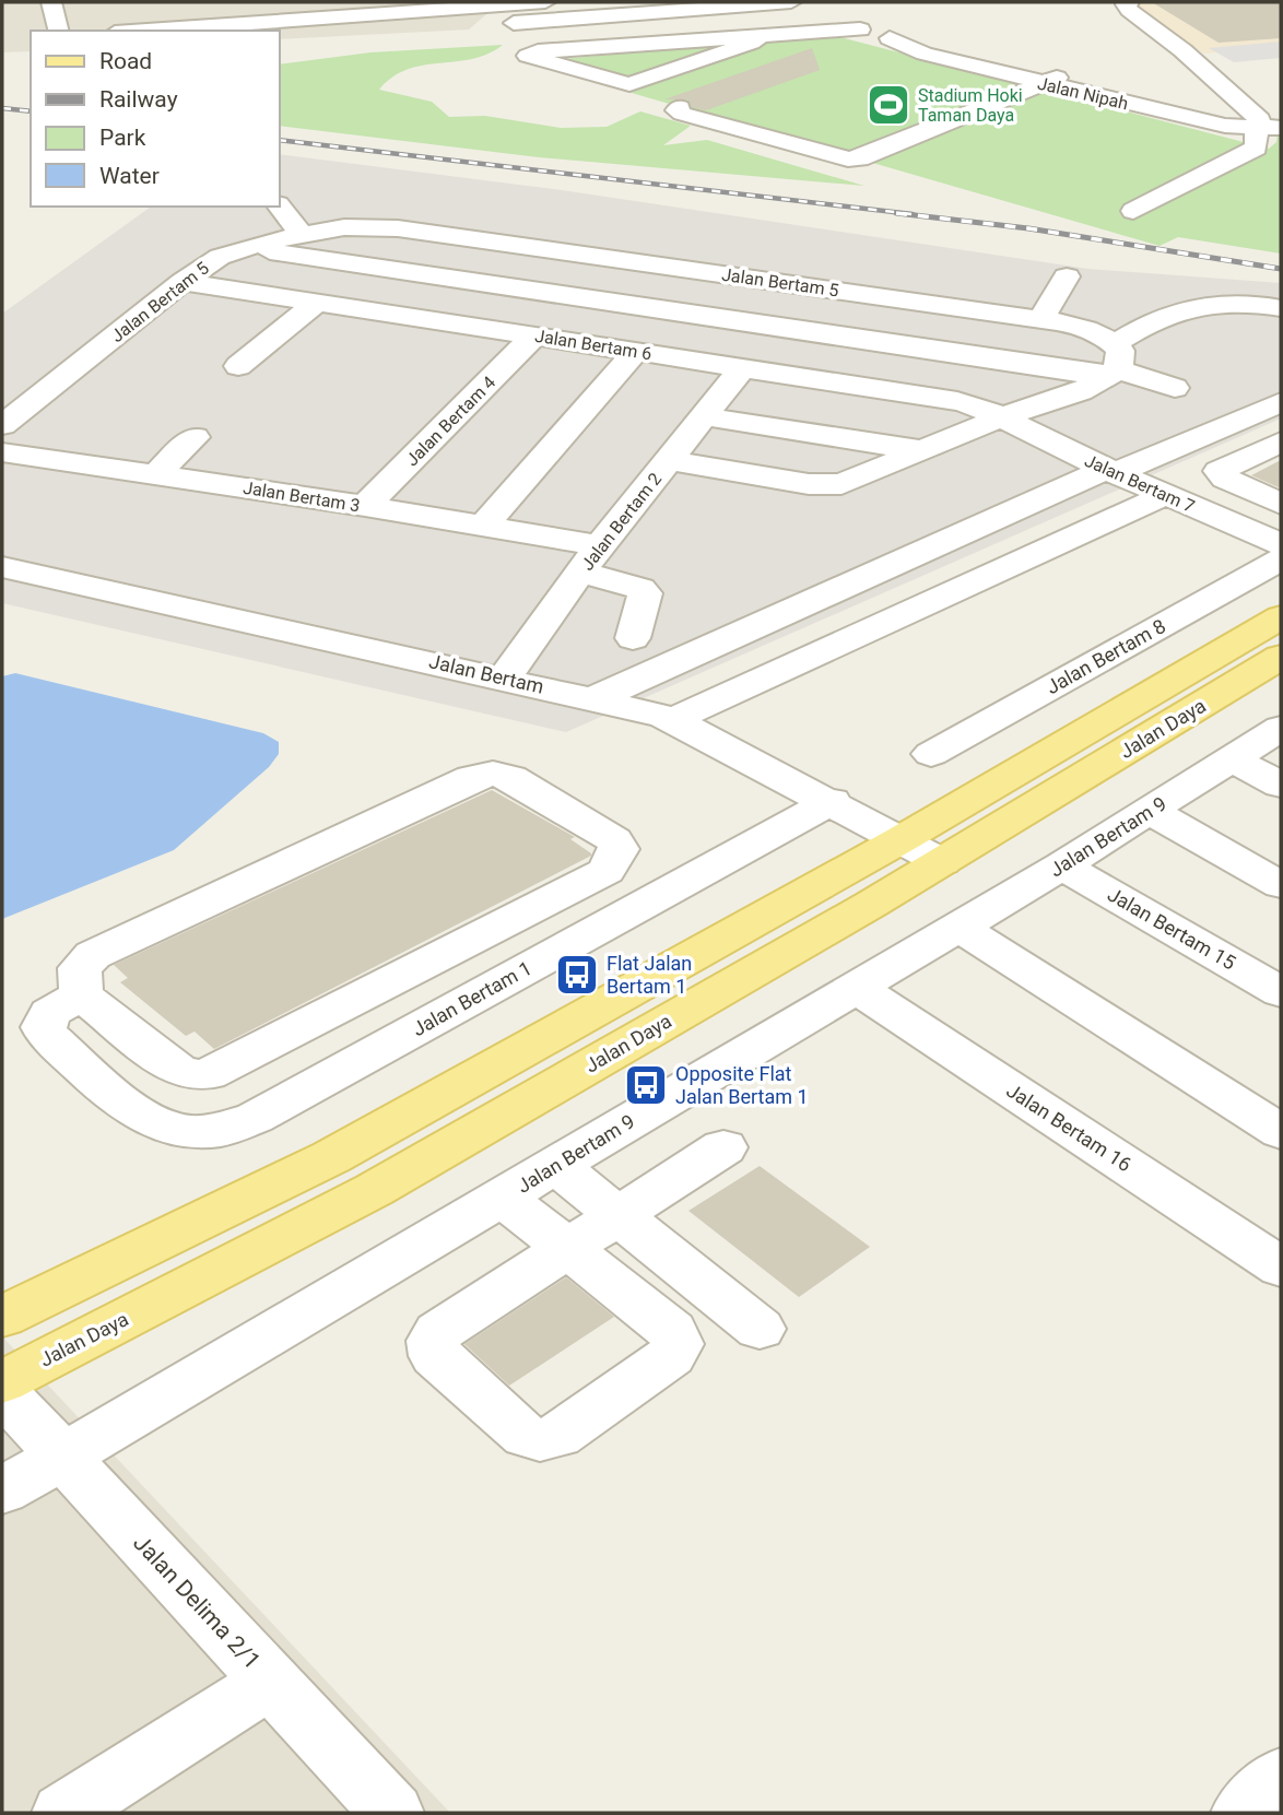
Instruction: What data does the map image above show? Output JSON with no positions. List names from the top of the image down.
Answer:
{
  "streets": {
    "main road": ["Jalan Daya"],
    "street": [
      "Jalan Nipah",
      "Jalan Bertam 5",
      "Jalan Bertam 6",
      "Jalan Bertam 4",
      "Jalan Bertam 7",
      "Jalan Bertam 3",
      "Jalan Bertam 2",
      "Jalan Bertam 8",
      "Jalan Bertam",
      "Jalan Bertam 9",
      "Jalan Bertam 15",
      "Jalan Bertam 1",
      "Jalan Bertam 16",
      "Jalan Delima 2/1"
    ]
  },
  "crossings": [
    ["Jalan Bertam 5", "Jalan Bertam 6"],
    ["Jalan Bertam 5", "Jalan Bertam 4"],
    ["Jalan Bertam 6", "Jalan Bertam 4"],
    ["Jalan Bertam 6", "Jalan Bertam 7"],
    ["Jalan Bertam 6", "Jalan Bertam 2"],
    ["Jalan Bertam 4", "Jalan Bertam 3"],
    ["Jalan Bertam 3", "Jalan Bertam 2"],
    ["Jalan Bertam 2", "Jalan Bertam"],
    ["Jalan Bertam", "Jalan Daya"],
    ["Jalan Bertam", "Jalan Bertam 1"],
    ["Jalan Bertam 9", "Jalan Bertam 15"],
    ["Jalan Bertam 9", "Jalan Bertam 16"],
    ["Jalan Bertam 9", "Jalan Delima 2/1"]
  ],
  "places": {
    "sports": ["Stadium Hoki Taman Daya"],
    "bus stop": ["Flat Jalan Bertam 1", "Opposite Flat Jalan Bertam 1"]
  },
  "legend": [
    "Road",
    "Railway",
    "Park",
    "Water"
  ]
}
